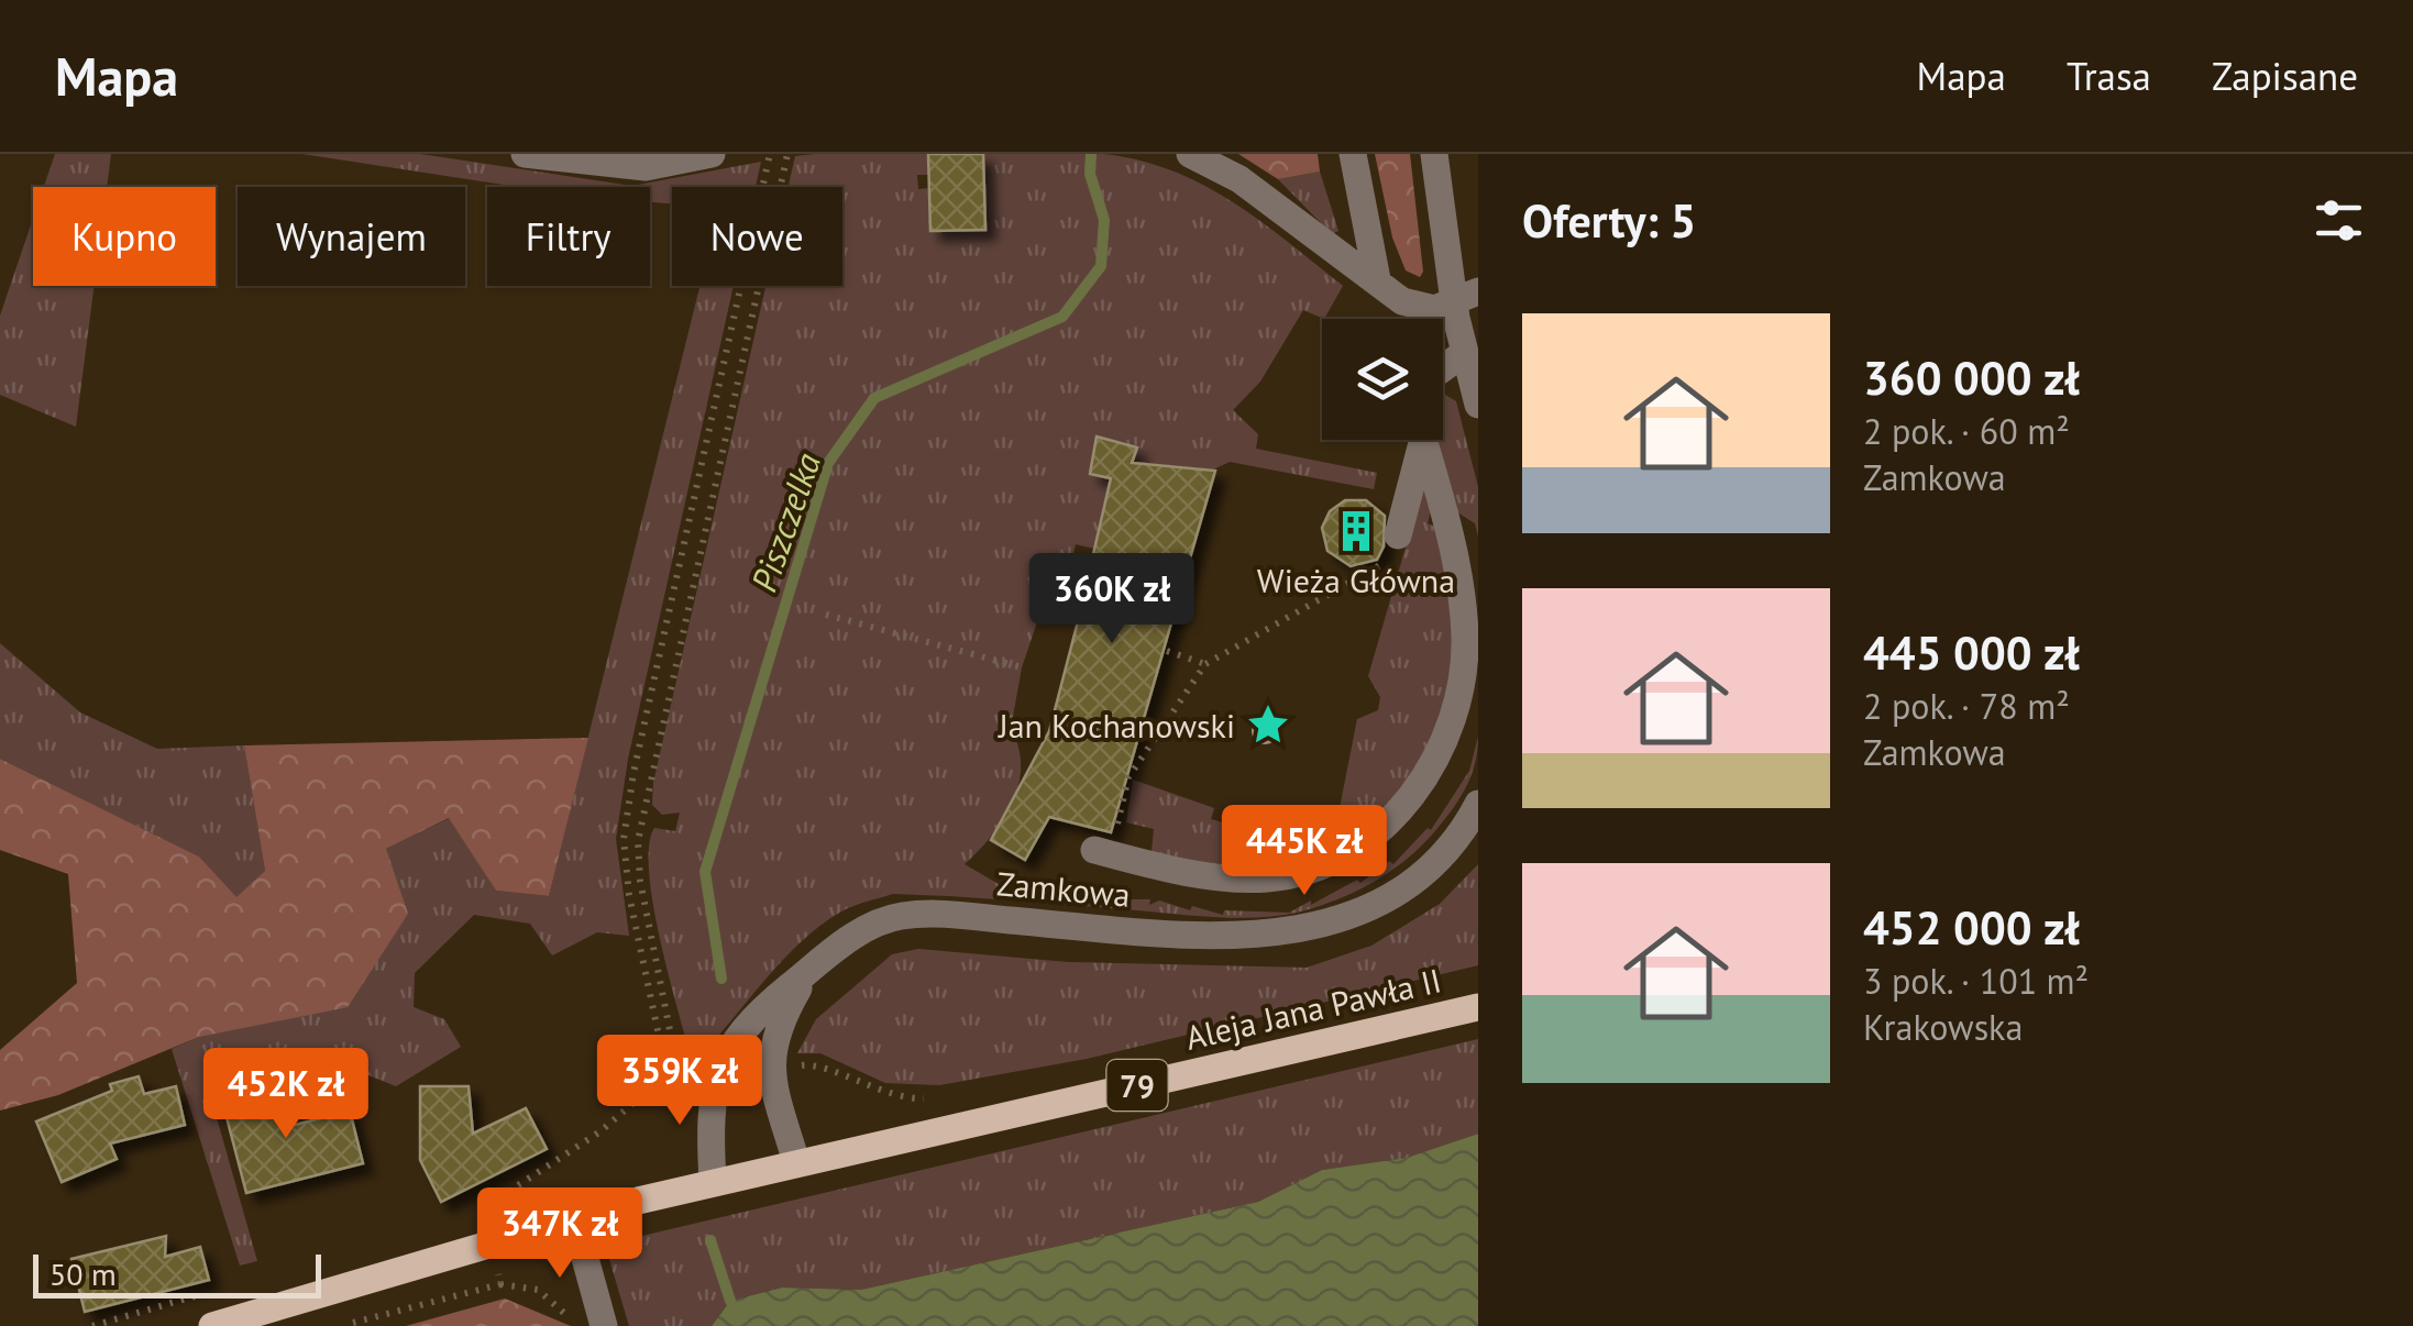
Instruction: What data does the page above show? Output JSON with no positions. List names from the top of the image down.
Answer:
{
  "streets": {
    "main road": ["Aleja Jana Pawła II", "79"],
    "street": ["Zamkowa"]
  },
  "crossings": [
    ["Zamkowa", "Aleja Jana Pawła II"],
    ["Zamkowa", "79"],
    ["Aleja Jana Pawła II", "79"]
  ],
  "water": ["Piszczelka"],
  "places": {
    "building": ["Wieża Główna"],
    "place": ["Jan Kochanowski"]
  },
  "scale_bar": "50 m",
  "page": {
    "header": "Mapa",
    "nav": ["Mapa", "Trasa", "Zapisane"],
    "heading": "Oferty: 5",
    "chip": [
      "Kupno",
      "Wynajem",
      "Filtry",
      "Nowe"
    ],
    "list": [
      {
        "name": "360 000 zł",
        "note": "2 pok. · 60 m² · Zamkowa"
      },
      {
        "name": "445 000 zł",
        "note": "2 pok. · 78 m² · Zamkowa"
      },
      {
        "name": "452 000 zł",
        "note": "3 pok. · 101 m² · Krakowska"
      }
    ],
    "price": [
      "360K zł",
      "445K zł",
      "359K zł",
      "452K zł",
      "347K zł"
    ],
    "scale": "50 m"
  }
}
